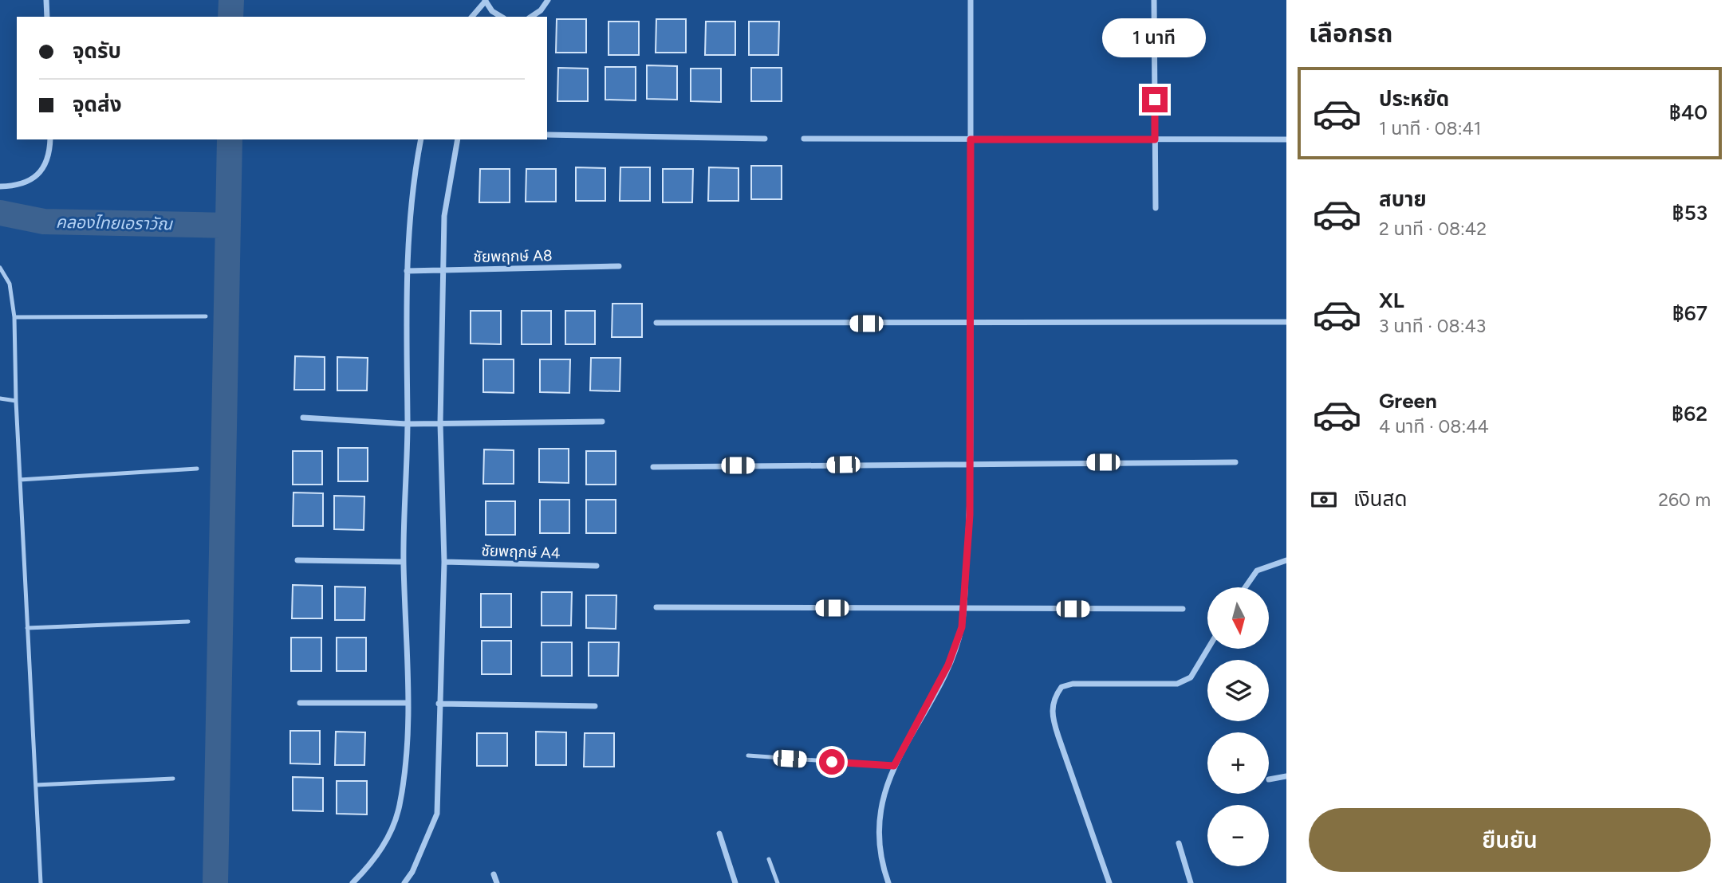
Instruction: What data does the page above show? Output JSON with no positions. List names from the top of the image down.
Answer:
{
  "streets": {
    "street": ["ชัยพฤกษ์ A8", "ชัยพฤกษ์ A4"]
  },
  "water": ["คลองไทยเอราวัณ"],
  "north": "bottom",
  "page": {
    "heading": "เลือกรถ",
    "banner": ["จุดรับ", "จุดส่ง"],
    "bubble": "1 นาที",
    "list": [
      {
        "name": "ประหยัด",
        "note": "1 นาที · 08:41",
        "value": "฿40"
      },
      {
        "name": "สบาย",
        "note": "2 นาที · 08:42",
        "value": "฿53"
      },
      {
        "name": "XL",
        "note": "3 นาที · 08:43",
        "value": "฿67"
      },
      {
        "name": "Green",
        "note": "4 นาที · 08:44",
        "value": "฿62"
      }
    ],
    "pay": ["เงินสด", "260 m"],
    "map_buttons": ["+", "−"],
    "buttons": "ยืนยัน"
  }
}
